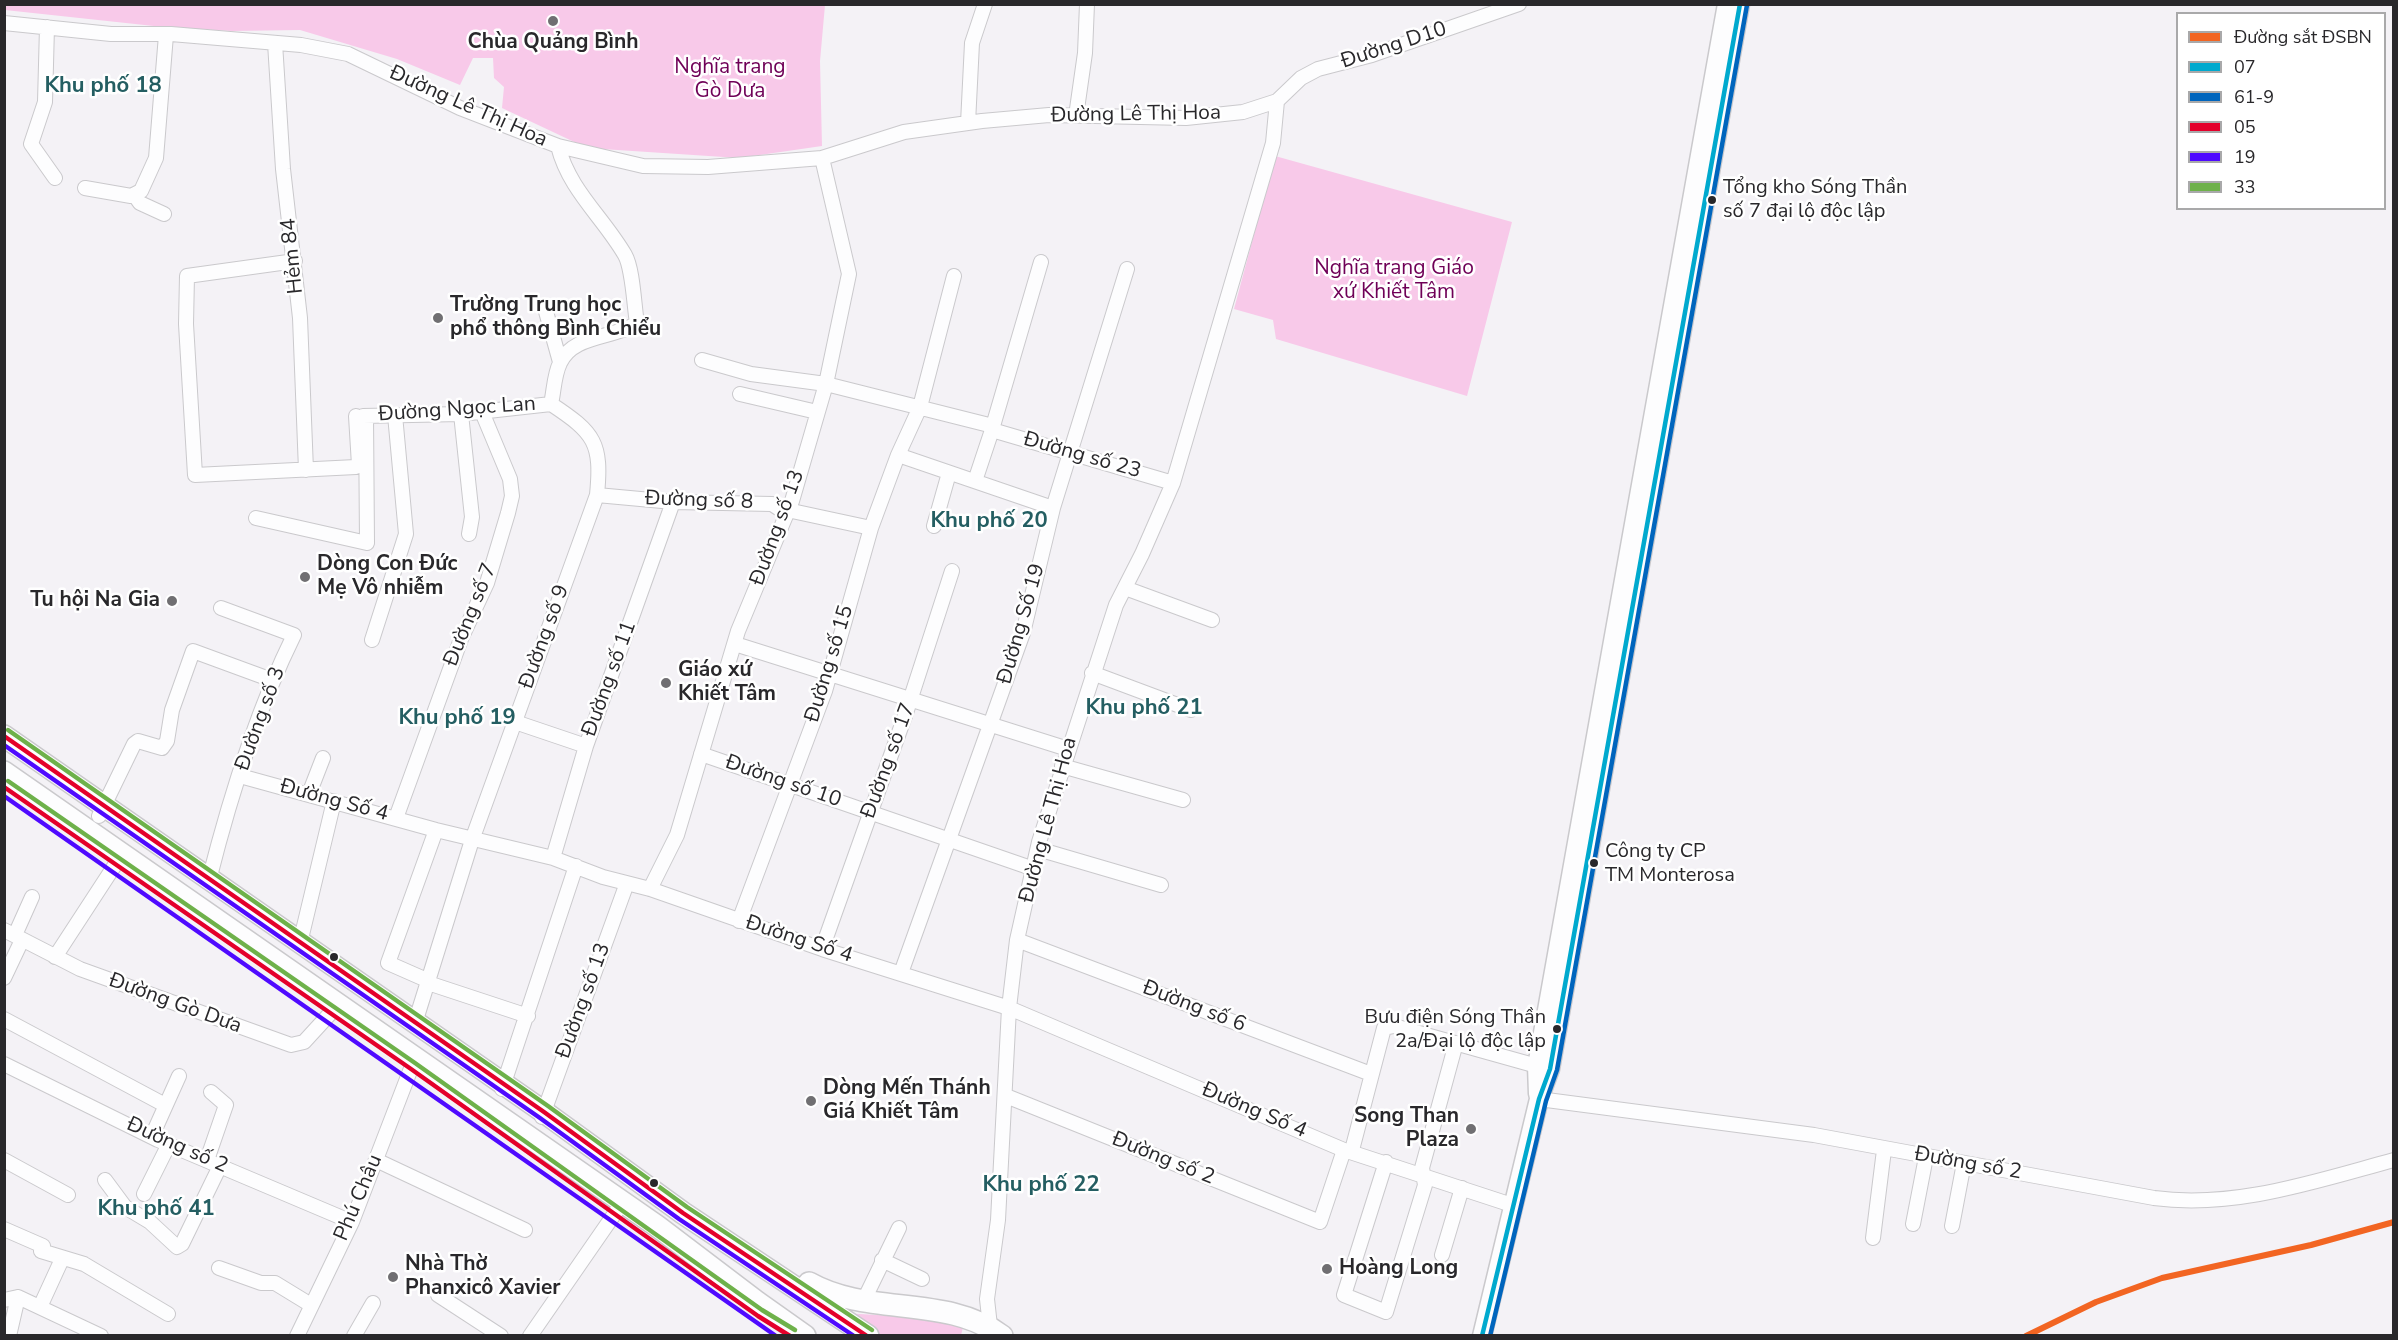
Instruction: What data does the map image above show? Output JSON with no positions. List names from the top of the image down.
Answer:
{
  "streets": {
    "street": [
      "Đường D10",
      "Đường Lê Thị Hoa",
      "Hẻm 84",
      "Đường Ngọc Lan",
      "Đường số 23",
      "Đường số 8",
      "Đường số 13",
      "Đường số 7",
      "Đường Số 19",
      "Đường số 9",
      "Đường số 15",
      "Đường số 11",
      "Đường số 3",
      "Đường số 17",
      "Đường số 10",
      "Đường Số 4",
      "Đường Gò Dưa",
      "Đường số 6",
      "Đường số 2",
      "Phú Châu"
    ]
  },
  "crossings": [
    ["Đường D10", "Đường Lê Thị Hoa"],
    ["Đường Lê Thị Hoa", "Hẻm 84"],
    ["Đường Lê Thị Hoa", "Đường số 23"],
    ["Đường Lê Thị Hoa", "Đường số 13"],
    ["Đường Lê Thị Hoa", "Đường số 10"],
    ["Đường Lê Thị Hoa", "Đường Số 4"],
    ["Đường Lê Thị Hoa", "Đường số 6"],
    ["Đường Lê Thị Hoa", "Đường số 2"],
    ["Đường Ngọc Lan", "Đường số 7"],
    ["Đường Ngọc Lan", "Đường số 9"],
    ["Đường số 23", "Đường số 13"],
    ["Đường số 23", "Đường Số 19"],
    ["Đường số 23", "Đường số 15"],
    ["Đường số 8", "Đường số 13"],
    ["Đường số 8", "Đường số 9"],
    ["Đường số 8", "Đường số 15"],
    ["Đường số 8", "Đường số 11"],
    ["Đường số 13", "Đường số 10"],
    ["Đường số 13", "Đường Số 4"],
    ["Đường số 7", "Đường Số 4"],
    ["Đường Số 19", "Đường số 10"],
    ["Đường Số 19", "Đường Số 4"],
    ["Đường số 9", "Đường Số 4"],
    ["Đường số 15", "Đường số 10"],
    ["Đường số 15", "Đường Số 4"],
    ["Đường số 11", "Đường Số 4"],
    ["Đường số 3", "Đường Số 4"],
    ["Đường số 17", "Đường số 10"],
    ["Đường số 17", "Đường Số 4"],
    ["Đường Số 4", "Đường số 2"],
    ["Đường số 2", "Phú Châu"]
  ],
  "districts": [
    "Khu phố 18",
    "Khu phố 20",
    "Khu phố 21",
    "Khu phố 19",
    "Khu phố 22",
    "Khu phố 41"
  ],
  "parks": ["Nghĩa trang Gò Dưa", "Nghĩa trang Giáo xứ Khiết Tâm"],
  "places": [
    "Chùa Quảng Bình",
    "Tổng kho Sóng Thần số 7 đại lộ độc lập",
    "Trường Trung học phổ thông Bình Chiểu",
    "Dòng Con Đức Mẹ Vô nhiễm",
    "Tu hội Na Gia",
    "Giáo xứ Khiết Tâm",
    "Công ty CP TM Monterosa",
    "Bưu điện Sóng Thần 2a/Đại lộ độc lập",
    "Dòng Mến Thánh Giá Khiết Tâm",
    "Song Than Plaza",
    "Hoàng Long",
    "Nhà Thờ Phanxicô Xavier"
  ],
  "lines": [
    "transit line 07",
    "transit line 61-9",
    "transit line 33",
    "transit line 05",
    "transit line 19",
    "rail line ĐSBN"
  ],
  "legend": [
    "Đường sắt ĐSBN",
    "07",
    "61-9",
    "05",
    "19",
    "33"
  ]
}
